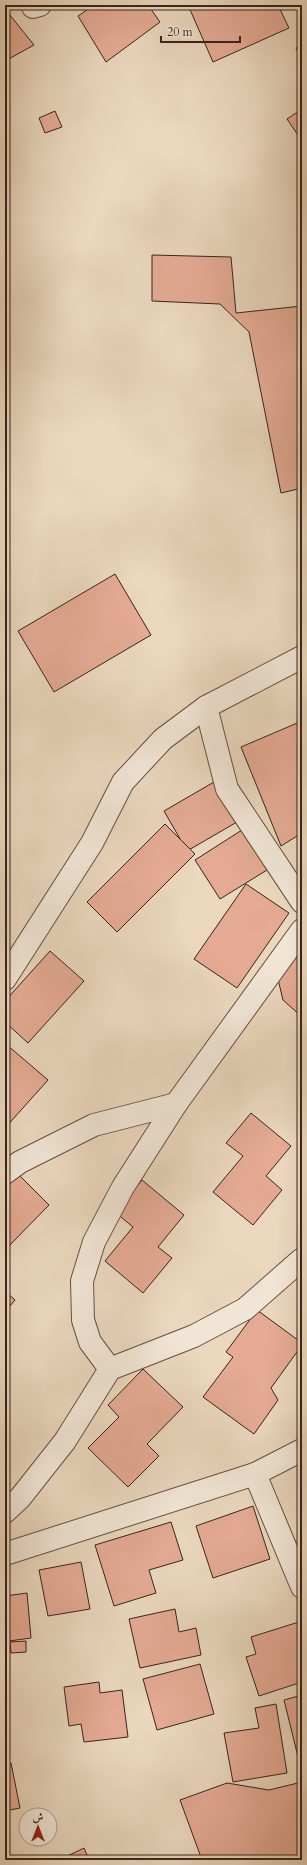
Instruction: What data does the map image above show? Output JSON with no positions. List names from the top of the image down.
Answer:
{
  "scale_bar": "20 m",
  "north": "top"
}
